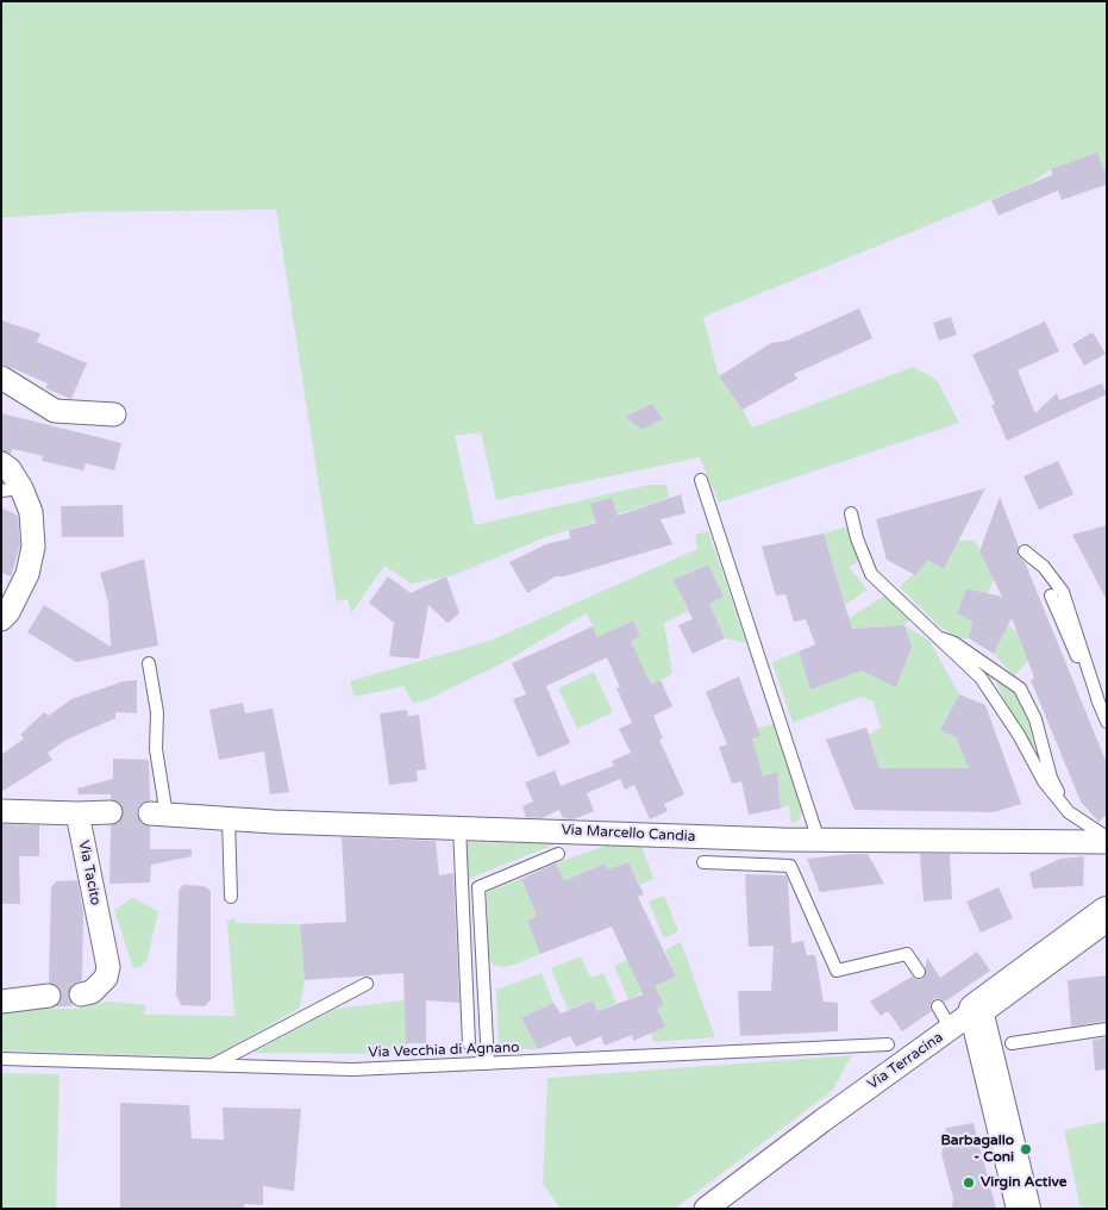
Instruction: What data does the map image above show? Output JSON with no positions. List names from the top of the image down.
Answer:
{
  "streets": {
    "main road": ["Via Terracina"],
    "street": ["Via Marcello Candia", "Via Tacito"],
    "lane": ["Via Vecchia di Agnano"]
  },
  "places": ["Barbagallo - Coni", "Virgin Active"]
}
